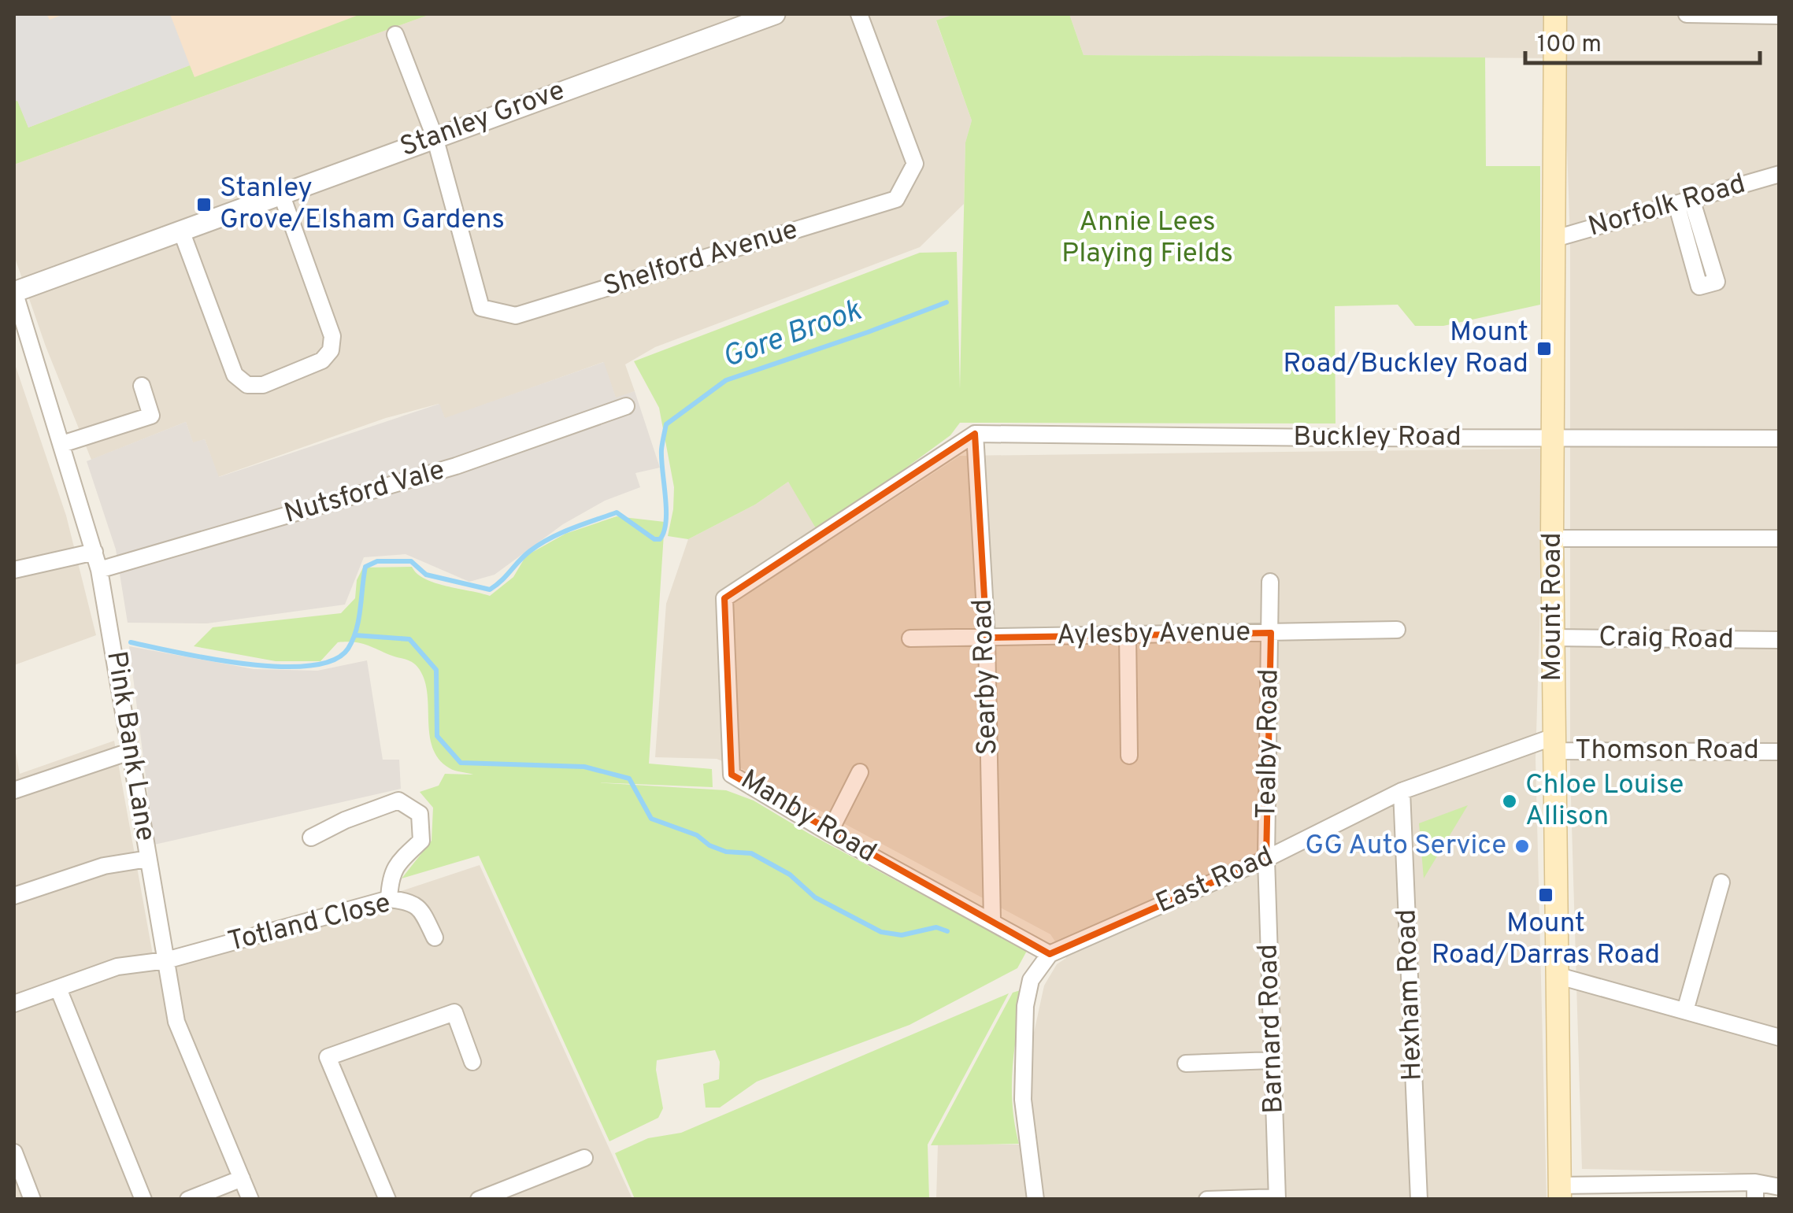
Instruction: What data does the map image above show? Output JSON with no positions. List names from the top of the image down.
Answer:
{
  "streets": {
    "main road": ["Mount Road"],
    "street": [
      "Stanley Grove",
      "Norfolk Road",
      "Shelford Avenue",
      "Buckley Road",
      "Nutsford Vale",
      "Aylesby Avenue",
      "Craig Road",
      "Searby Road",
      "Tealby Road",
      "Pink Bank Lane",
      "Thomson Road",
      "Manby Road",
      "East Road",
      "Totland Close",
      "Hexham Road",
      "Barnard Road"
    ]
  },
  "crossings": [
    ["Stanley Grove", "Shelford Avenue"],
    ["Stanley Grove", "Pink Bank Lane"],
    ["Norfolk Road", "Mount Road"],
    ["Buckley Road", "Mount Road"],
    ["Buckley Road", "Searby Road"],
    ["Buckley Road", "Manby Road"],
    ["Nutsford Vale", "Pink Bank Lane"],
    ["Mount Road", "Craig Road"],
    ["Mount Road", "Thomson Road"],
    ["Mount Road", "East Road"],
    ["Aylesby Avenue", "Searby Road"],
    ["Aylesby Avenue", "Tealby Road"],
    ["Searby Road", "Manby Road"],
    ["Tealby Road", "East Road"],
    ["Tealby Road", "Barnard Road"],
    ["Pink Bank Lane", "Totland Close"],
    ["Thomson Road", "East Road"],
    ["Manby Road", "East Road"],
    ["East Road", "Hexham Road"],
    ["East Road", "Barnard Road"]
  ],
  "water": ["Gore Brook"],
  "parks": ["Annie Lees Playing Fields"],
  "places": {
    "transit": ["Stanley Grove/Elsham Gardens", "Mount Road/Buckley Road", "Mount Road/Darras Road"],
    "other": ["Chloe Louise Allison", "GG Auto Service"]
  },
  "scale_bar": "100 m"
}
